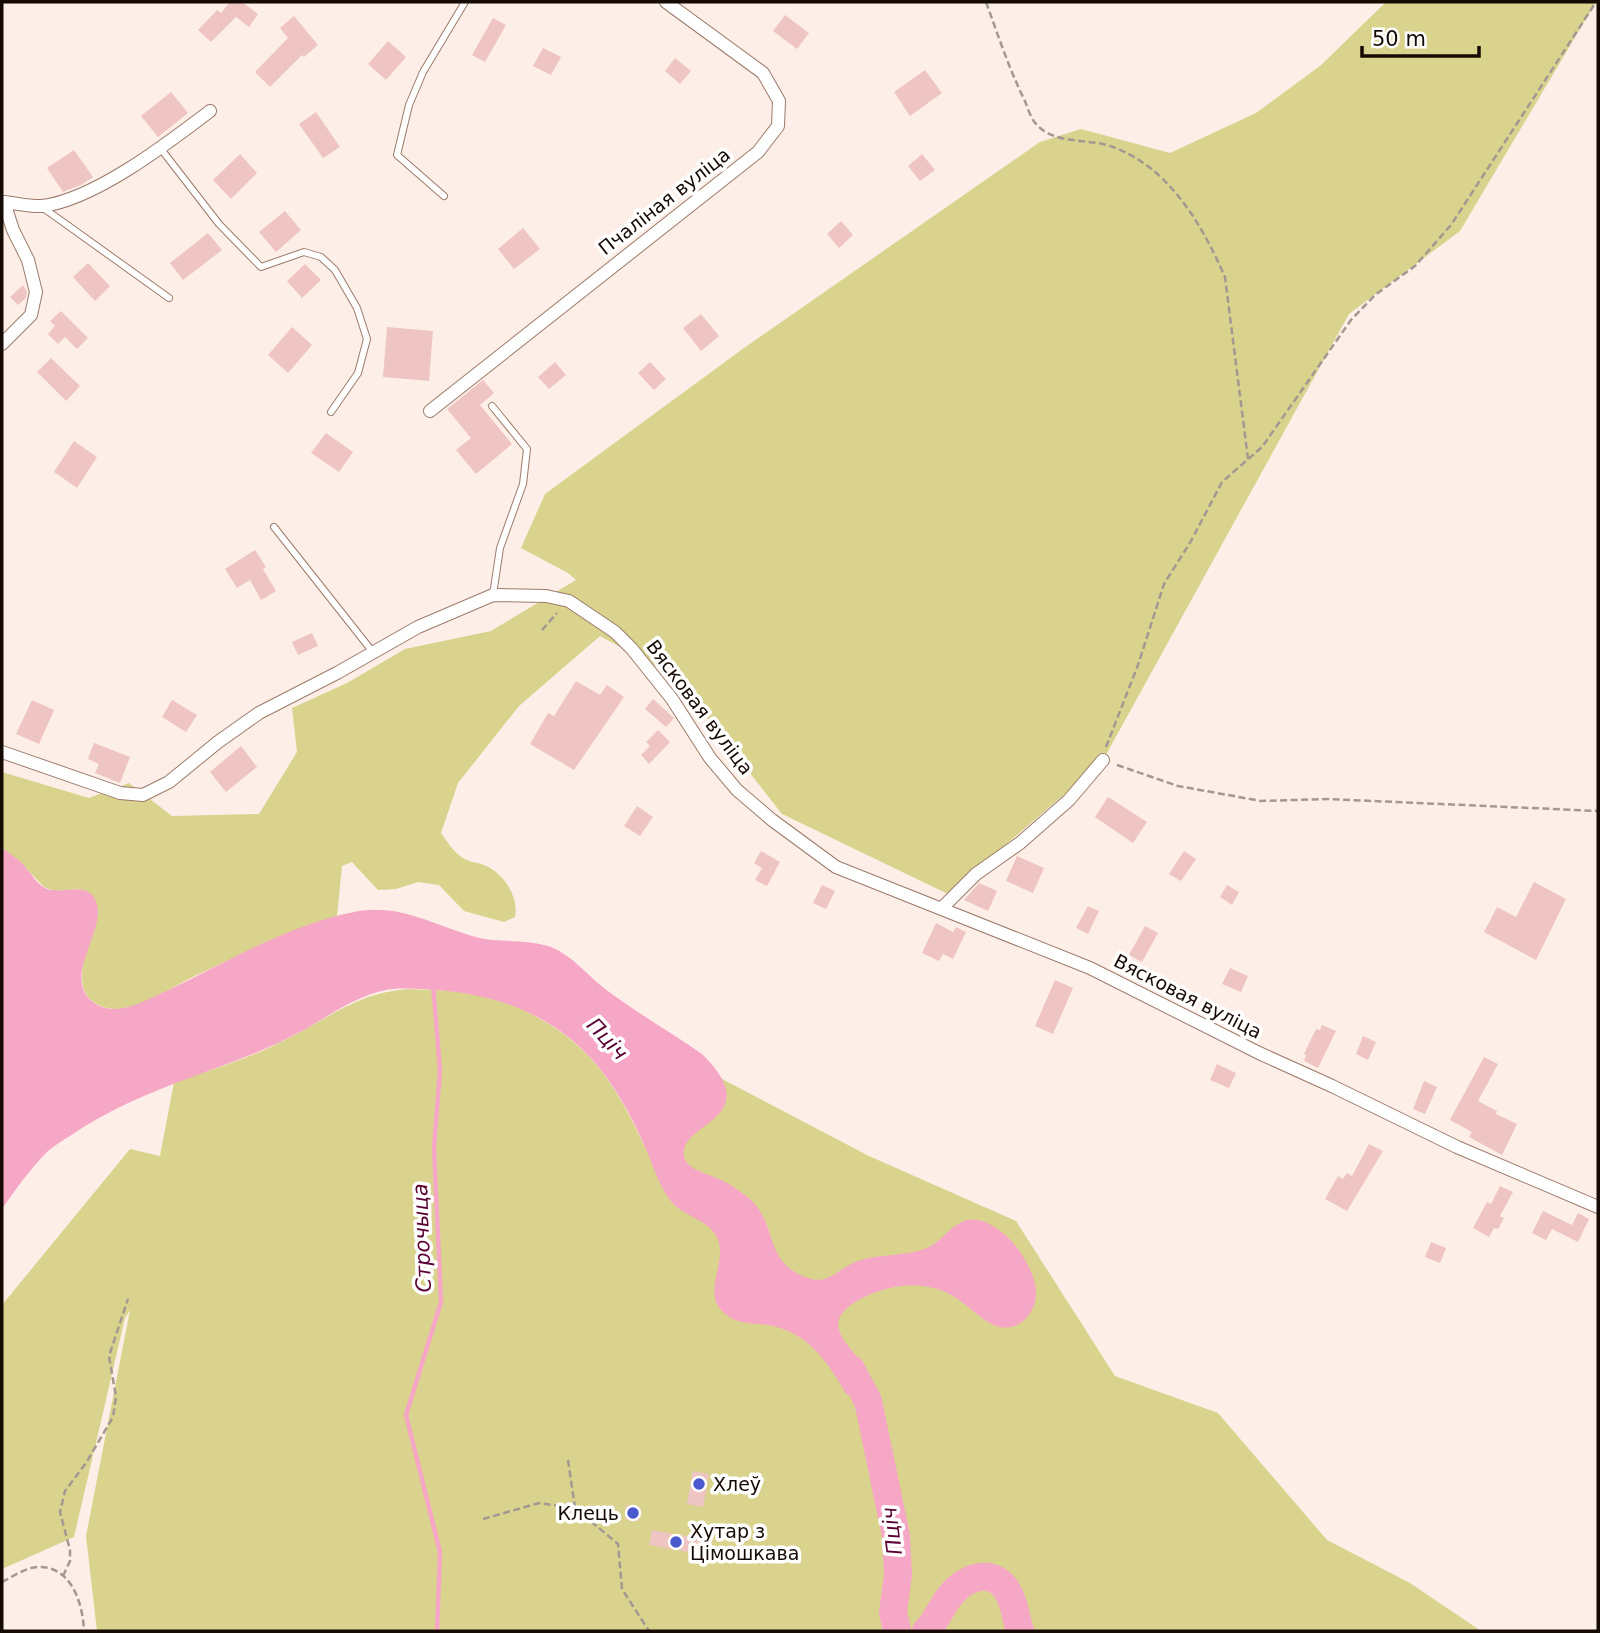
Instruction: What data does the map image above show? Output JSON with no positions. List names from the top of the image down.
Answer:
{
  "streets": {
    "street": ["Пчаліная вуліца", "Вясковая вуліца"]
  },
  "water": ["Пціч", "Строчыца"],
  "places": ["Хлеў", "Клець", "Хутар з Цімошкава"],
  "scale_bar": "50 m"
}
